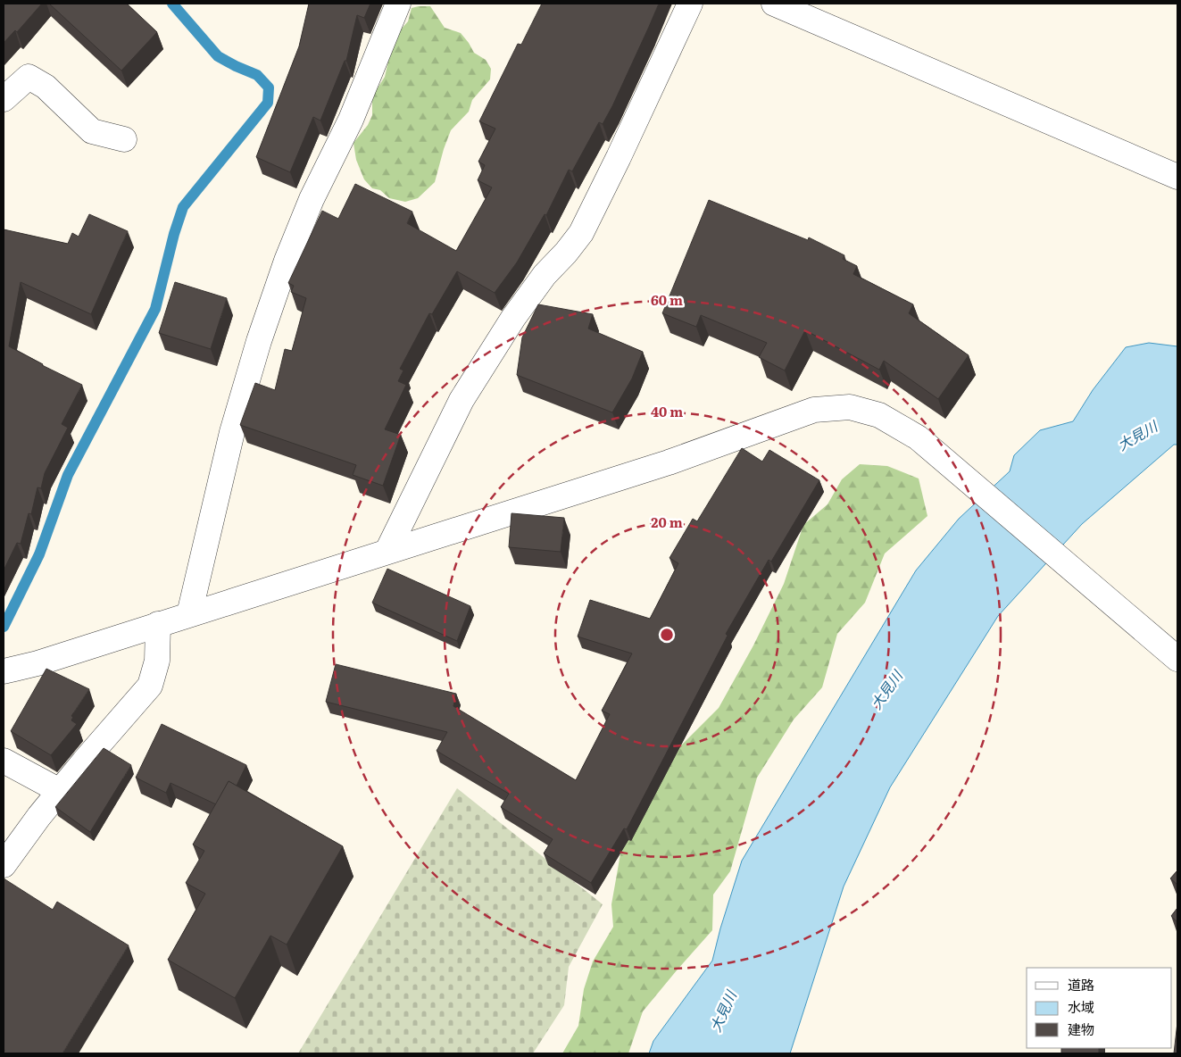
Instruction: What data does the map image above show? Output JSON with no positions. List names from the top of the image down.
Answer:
{
  "water": ["大見川"],
  "legend": ["道路", "水域", "建物"],
  "rings": ["60 m", "40 m", "20 m"]
}
